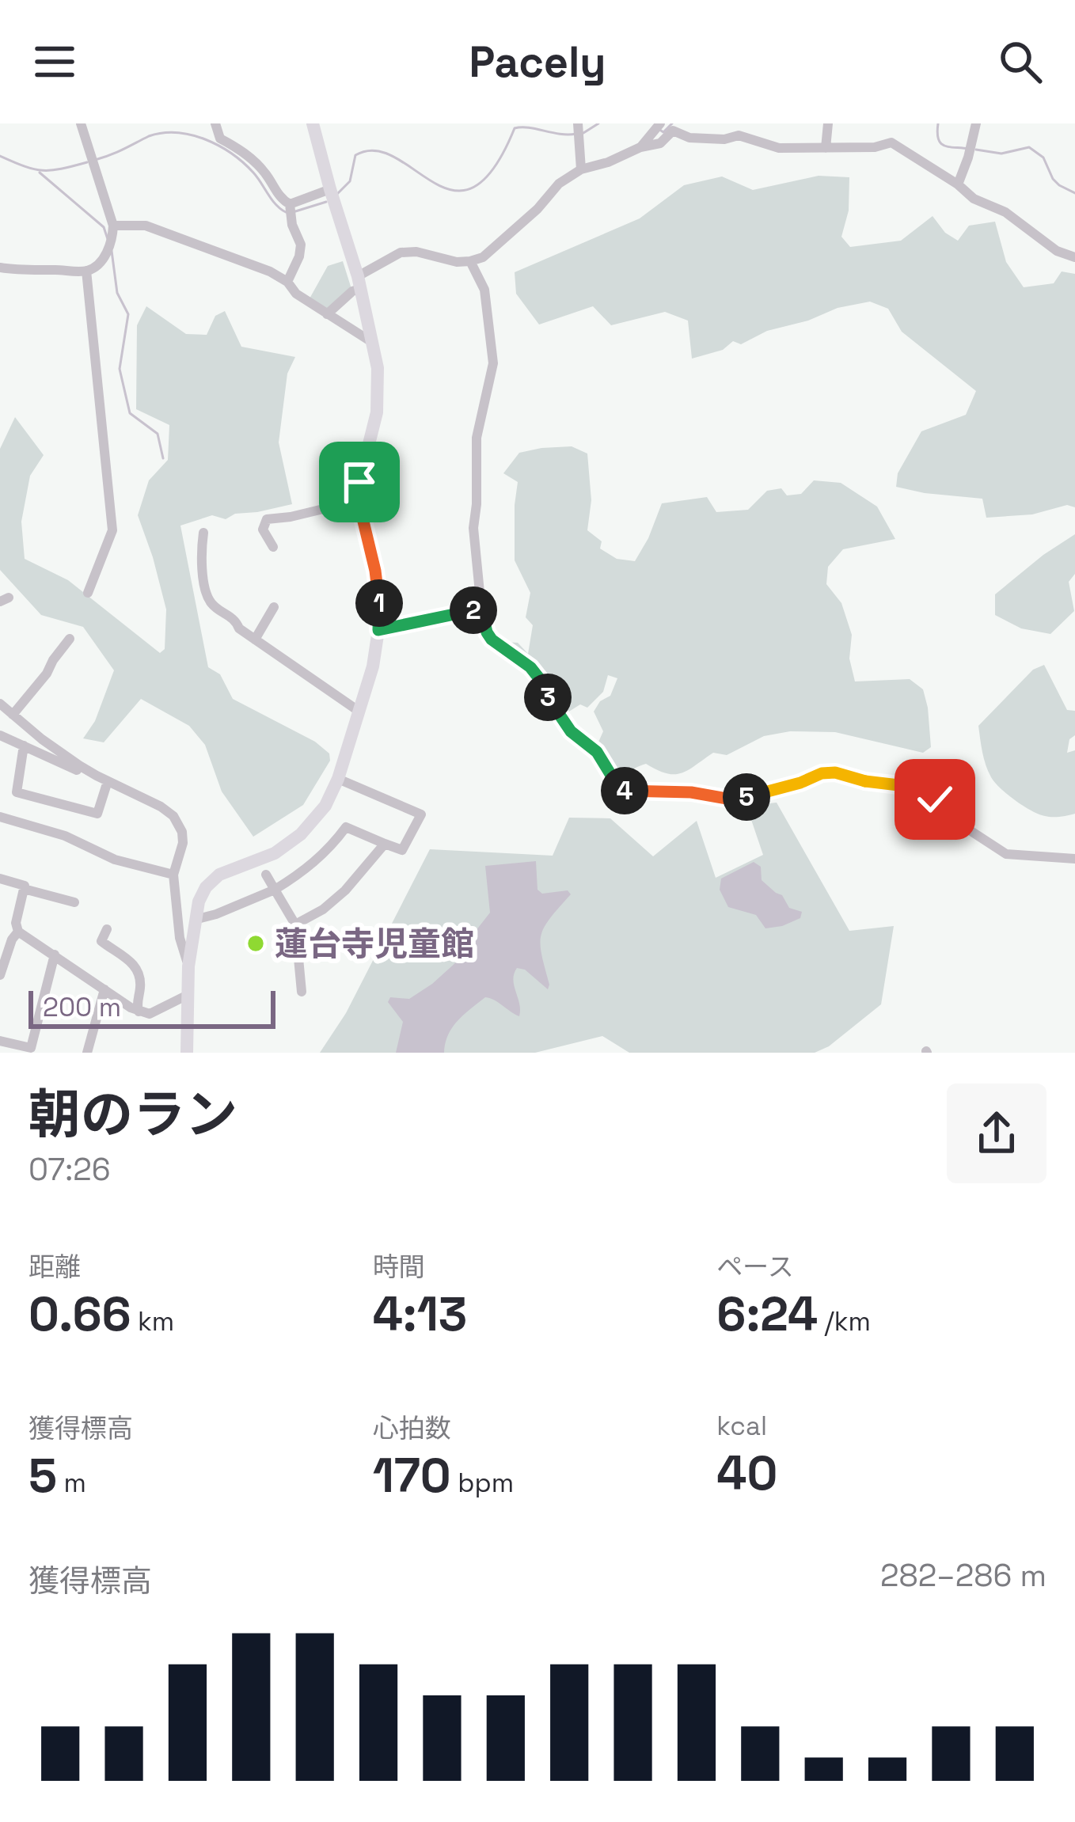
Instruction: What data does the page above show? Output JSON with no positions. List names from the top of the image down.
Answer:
{
  "places": ["蓮台寺児童館"],
  "scale_bar": "200 m",
  "page": {
    "header": "Pacely",
    "pins": [
      "1",
      "2",
      "3",
      "4",
      "5"
    ],
    "scale": "200 m",
    "heading": ["朝のラン", "07:26"],
    "stats": [
      ["距離", "0.66 km"],
      ["時間", "4:13"],
      ["ペース", "6:24 /km"],
      ["獲得標高", "5 m"],
      ["心拍数", "170 bpm"],
      ["kcal", "40"]
    ],
    "chart": ["獲得標高", "282–286 m"]
  }
}
